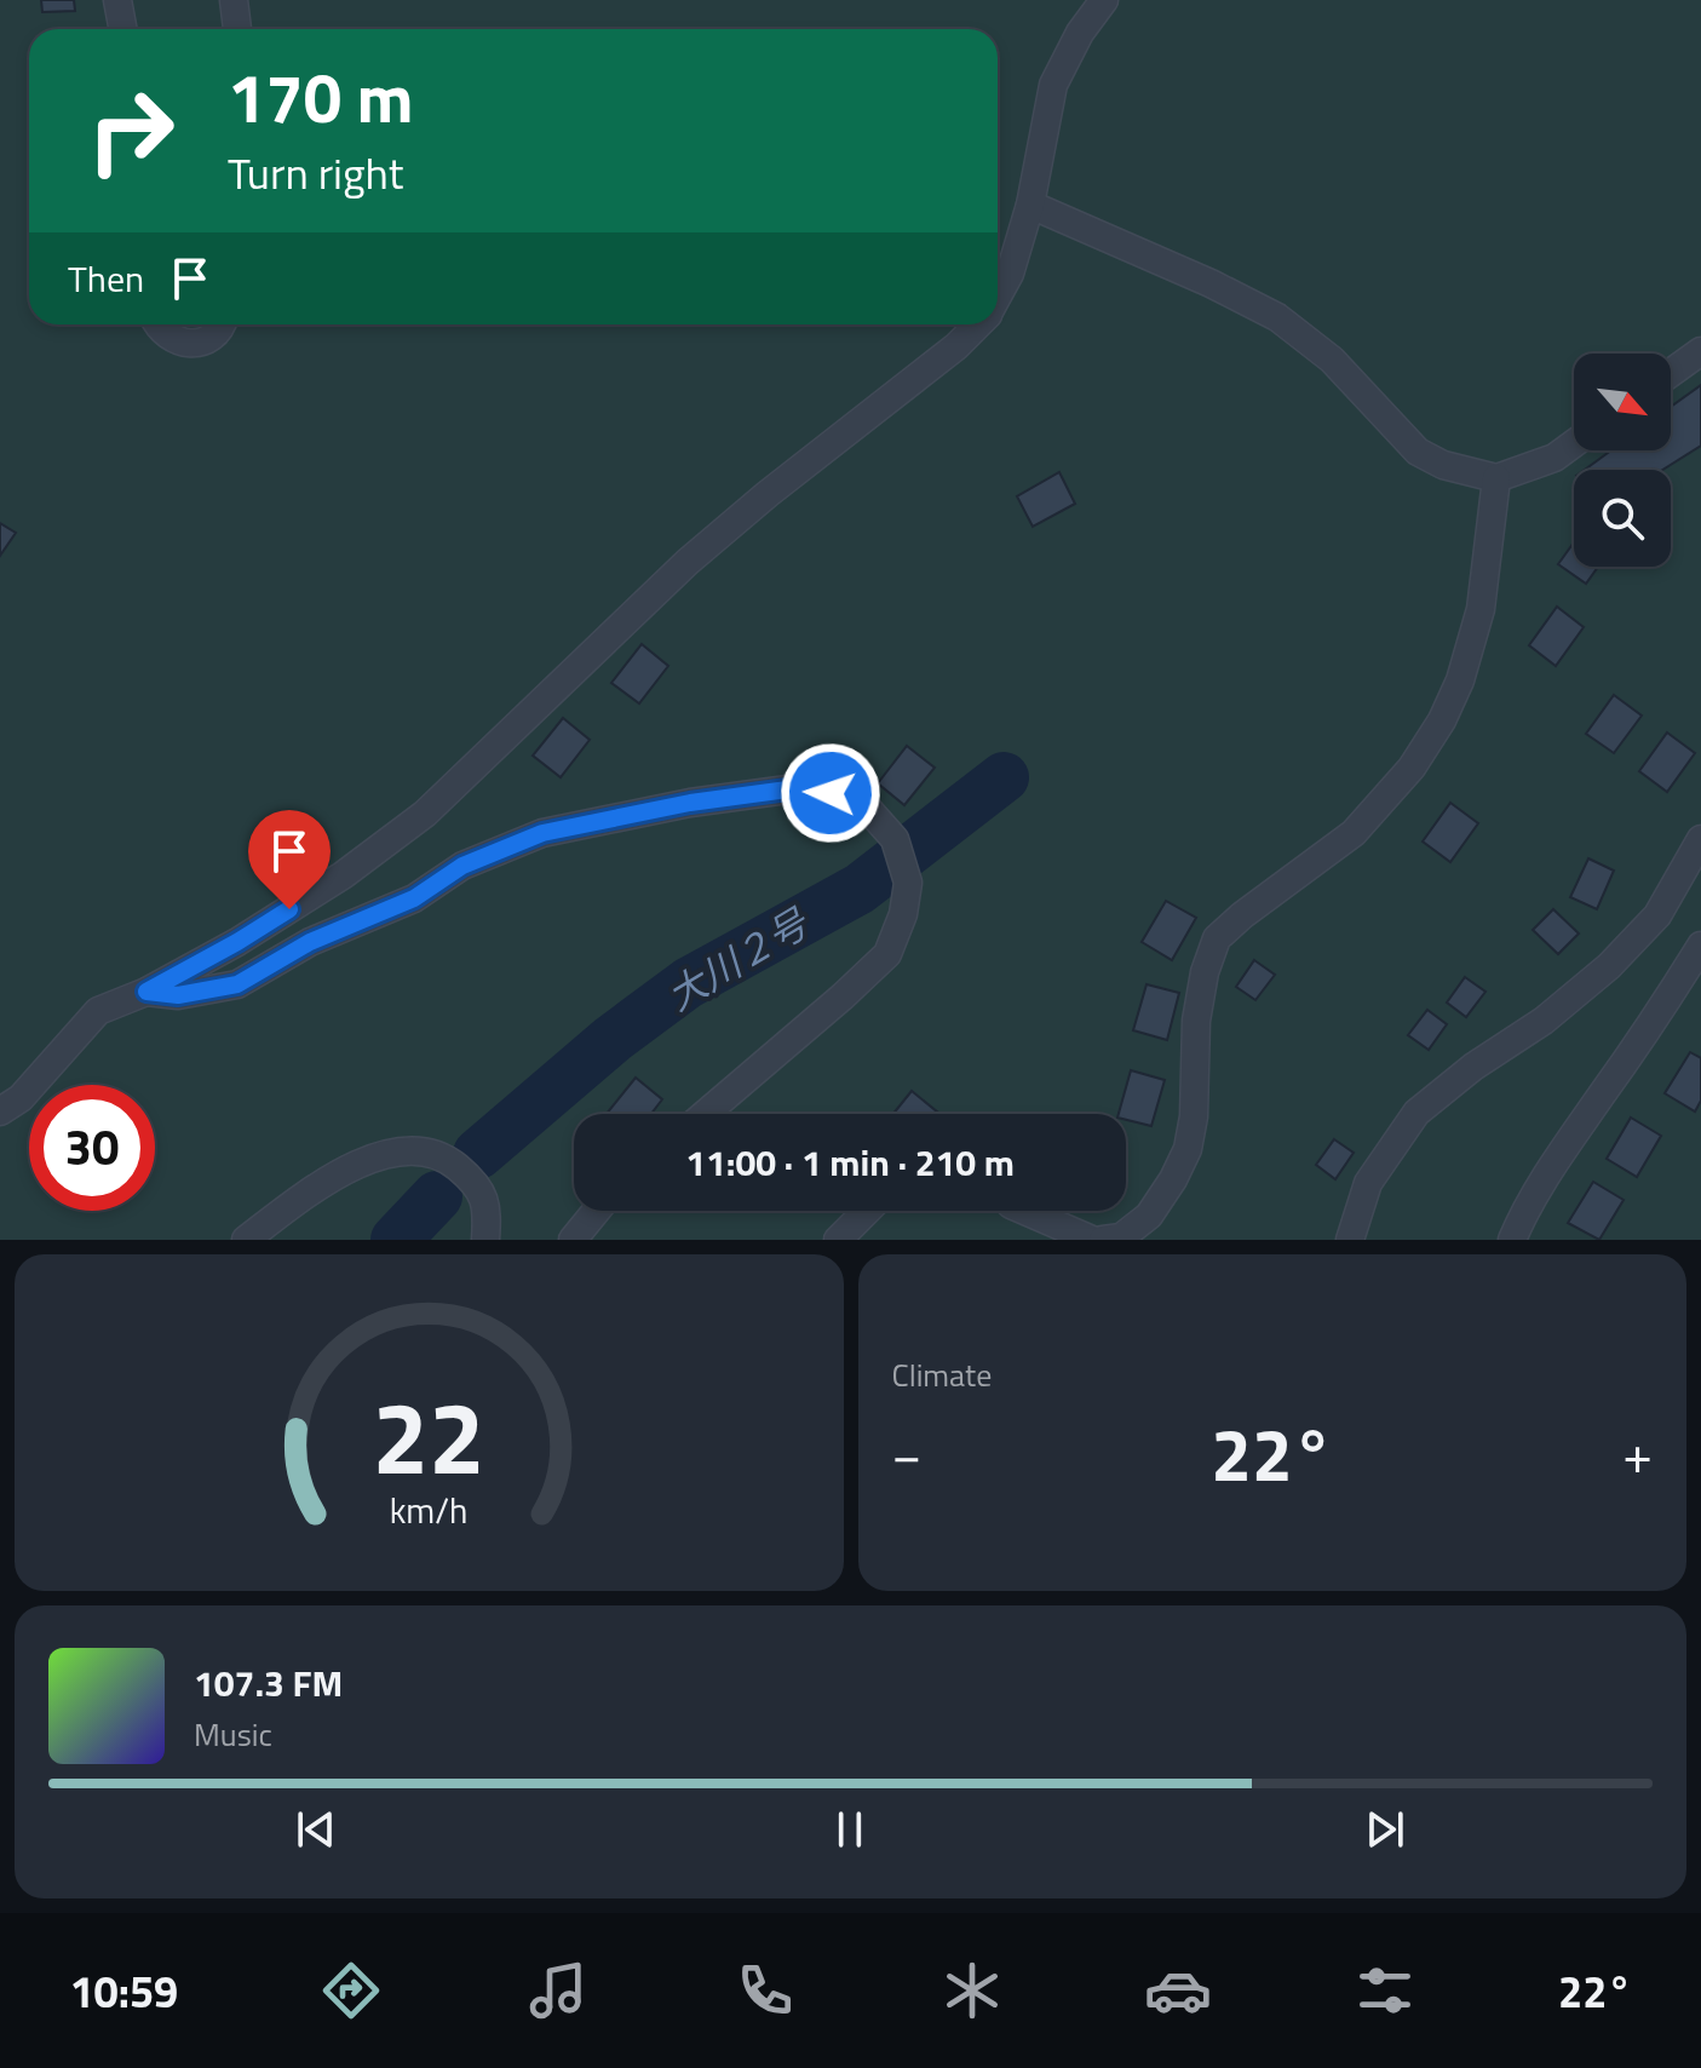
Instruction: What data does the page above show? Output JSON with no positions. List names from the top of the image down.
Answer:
{
  "water": ["大川２号"],
  "north": "bottom right",
  "page": {
    "turn": ["170 m", "Turn right"],
    "then": "Then",
    "limit": "30",
    "trip": "11:00 · 1 min · 210 m",
    "tile": "Climate",
    "heat": ["−", "22°", "+"],
    "song": ["107.3 FM", "Music"],
    "tabs": ["10:59", "22°"],
    "gauge": ["22", "km/h"]
  }
}
